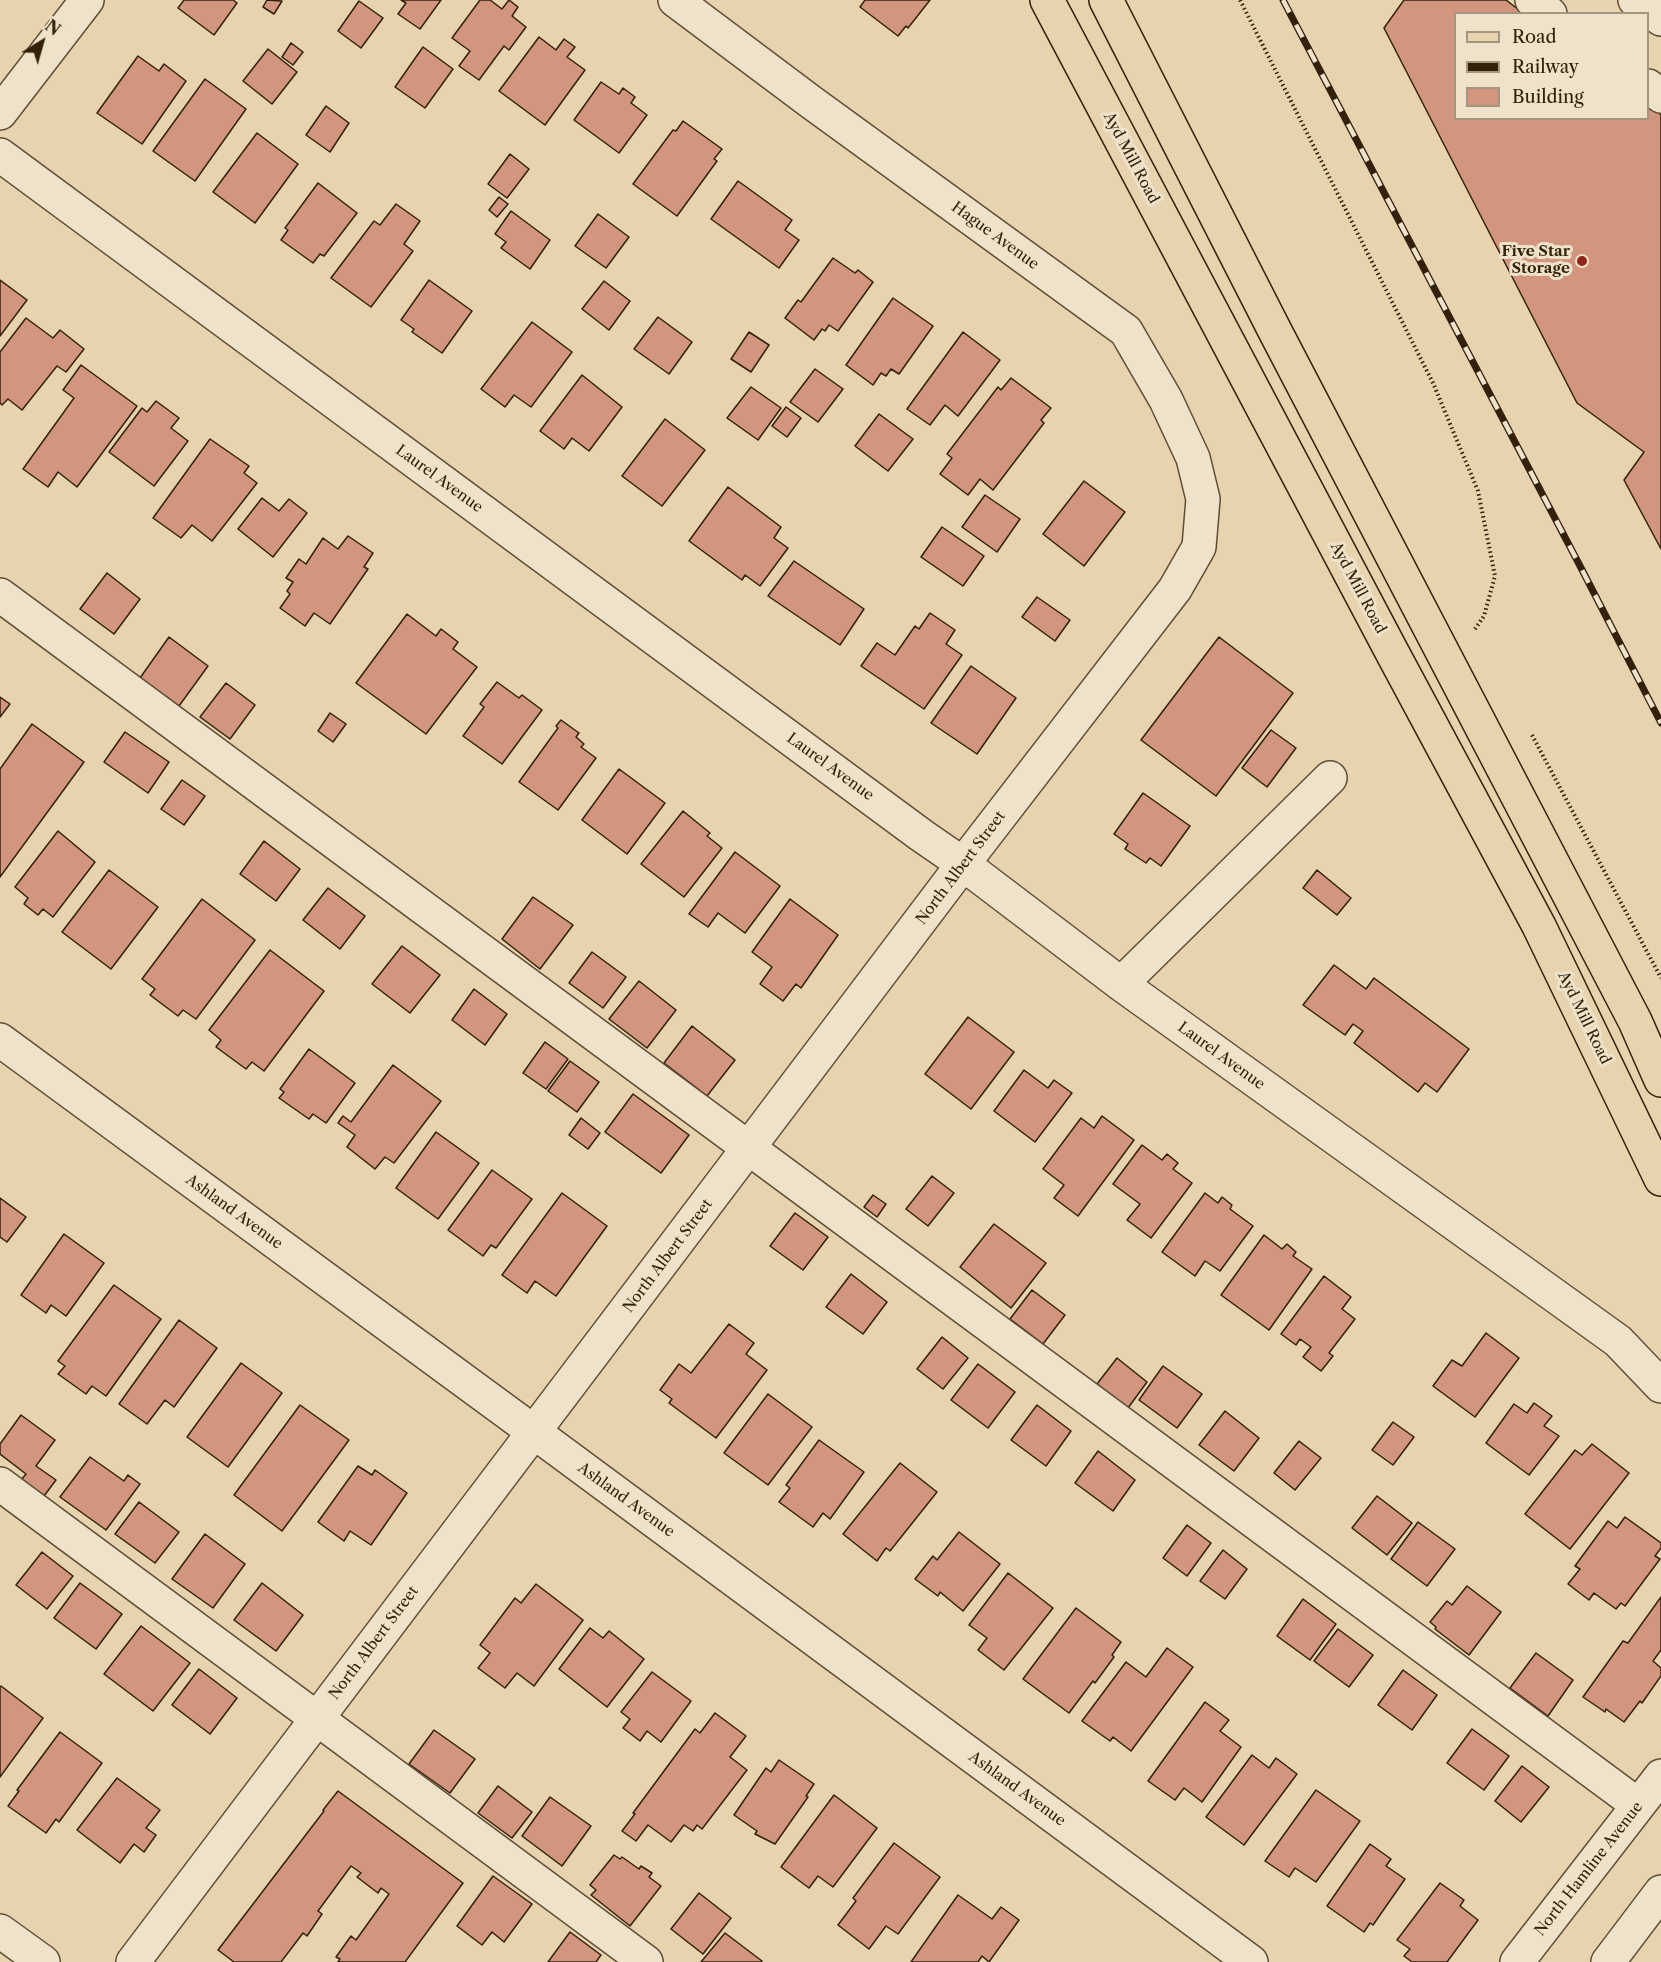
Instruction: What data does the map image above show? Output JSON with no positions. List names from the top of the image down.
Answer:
{
  "streets": {
    "main road": ["Ayd Mill Road"],
    "street": [
      "Hague Avenue",
      "Laurel Avenue",
      "North Albert Street",
      "Ashland Avenue",
      "North Hamline Avenue"
    ]
  },
  "crossings": [
    ["Hague Avenue", "North Albert Street"],
    ["Laurel Avenue", "North Albert Street"],
    ["North Albert Street", "Ashland Avenue"]
  ],
  "places": ["Five Star Storage"],
  "legend": ["Road", "Railway", "Building"],
  "north": "top right"
}
